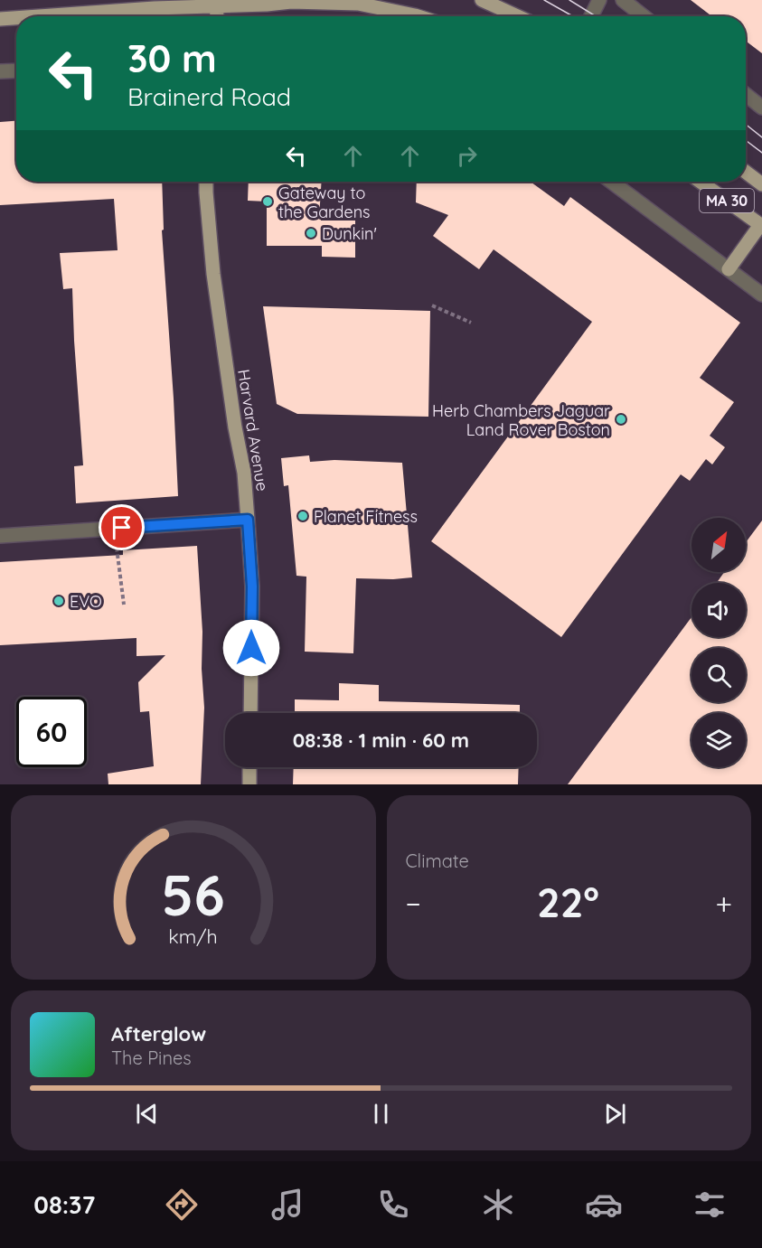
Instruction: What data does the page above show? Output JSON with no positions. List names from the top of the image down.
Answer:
{
  "streets": {
    "main road": ["MA 30", "Harvard Avenue"]
  },
  "places": [
    "Gateway to the Gardens",
    "Dunkin'",
    "Herb Chambers Jaguar Land Rover Boston",
    "Planet Fitness",
    "EVO"
  ],
  "north": "top right",
  "page": {
    "turn": ["30 m", "Brainerd Road"],
    "limit": "60",
    "trip": "08:38 · 1 min · 60 m",
    "tile": "Climate",
    "heat": ["−", "22°", "+"],
    "song": ["Afterglow", "The Pines"],
    "tabs": "08:37",
    "gauge": ["56", "km/h"]
  }
}
